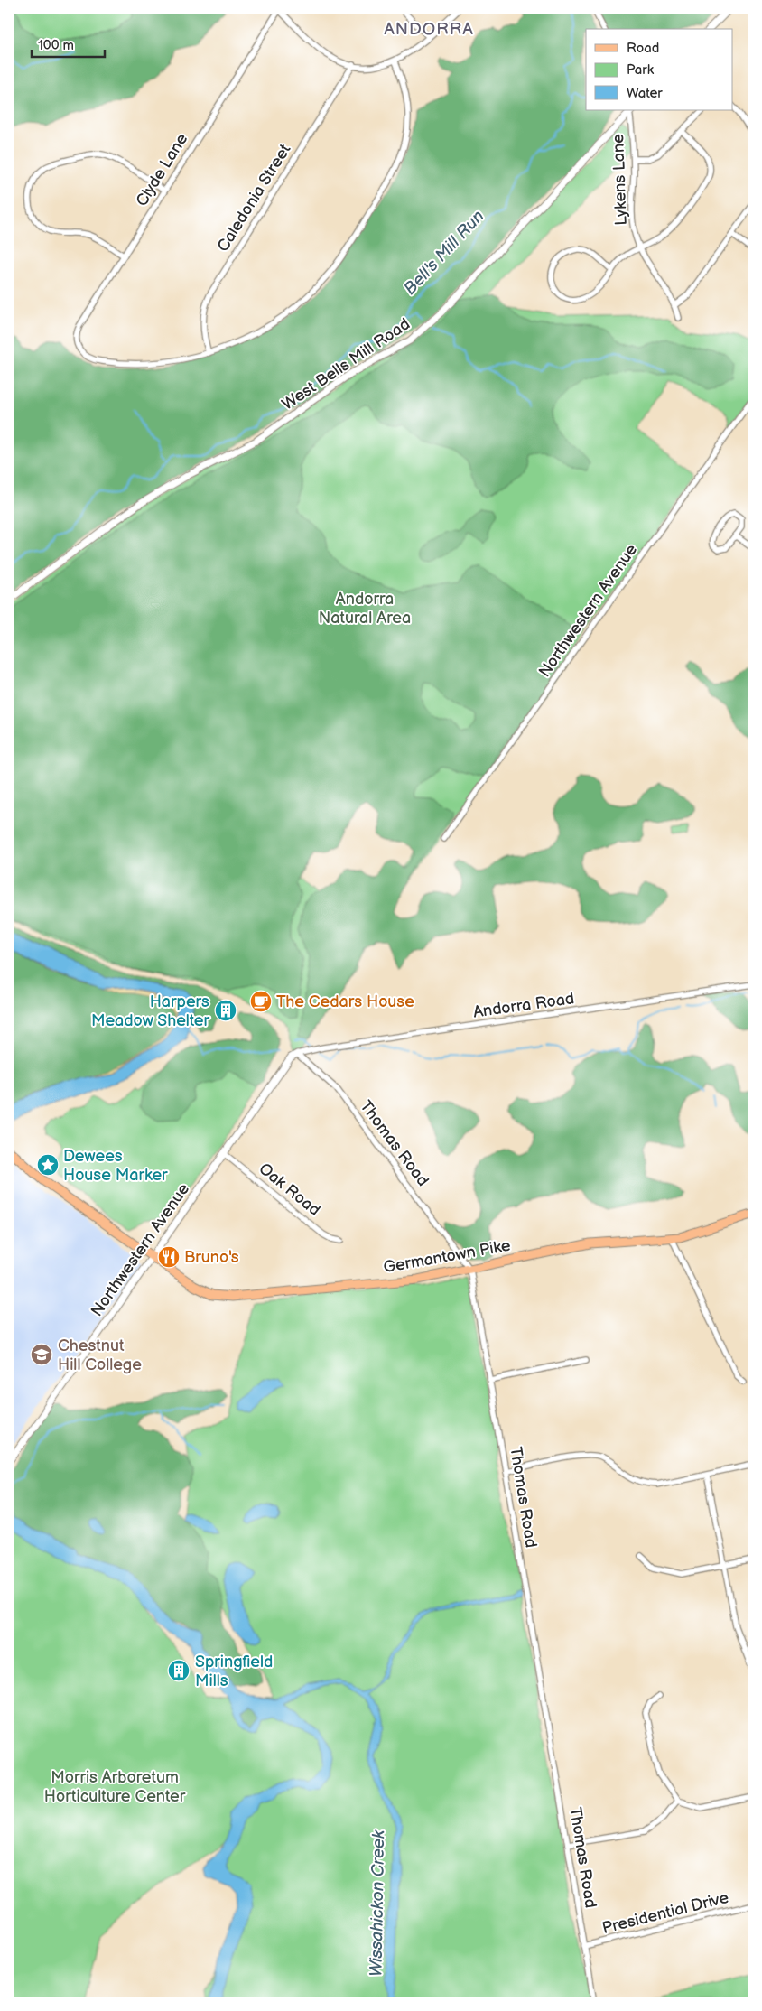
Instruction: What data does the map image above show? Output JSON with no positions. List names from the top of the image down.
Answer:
{
  "streets": {
    "main road": ["Germantown Pike"],
    "street": [
      "Clyde Lane",
      "Lykens Lane",
      "Caledonia Street",
      "West Bells Mill Road",
      "Northwestern Avenue",
      "Andorra Road",
      "Thomas Road",
      "Oak Road",
      "Presidential Drive"
    ]
  },
  "crossings": [
    ["Clyde Lane", "Caledonia Street"],
    ["Lykens Lane", "West Bells Mill Road"],
    ["Northwestern Avenue", "Andorra Road"],
    ["Northwestern Avenue", "Thomas Road"],
    ["Northwestern Avenue", "Oak Road"],
    ["Northwestern Avenue", "Germantown Pike"],
    ["Andorra Road", "Thomas Road"],
    ["Thomas Road", "Germantown Pike"],
    ["Thomas Road", "Presidential Drive"]
  ],
  "districts": ["ANDORRA"],
  "water": ["Bell's Mill Run", "Wissahickon Creek"],
  "parks": ["Andorra Natural Area", "Morris Arboretum Horticulture Center"],
  "places": {
    "cafe": ["The Cedars House"],
    "building": ["Harpers Meadow Shelter", "Springfield Mills"],
    "place": ["Dewees House Marker"],
    "restaurant": ["Bruno's"],
    "school or university": ["Chestnut Hill College"]
  },
  "legend": ["Road", "Park", "Water"],
  "scale_bar": "100 m"
}
